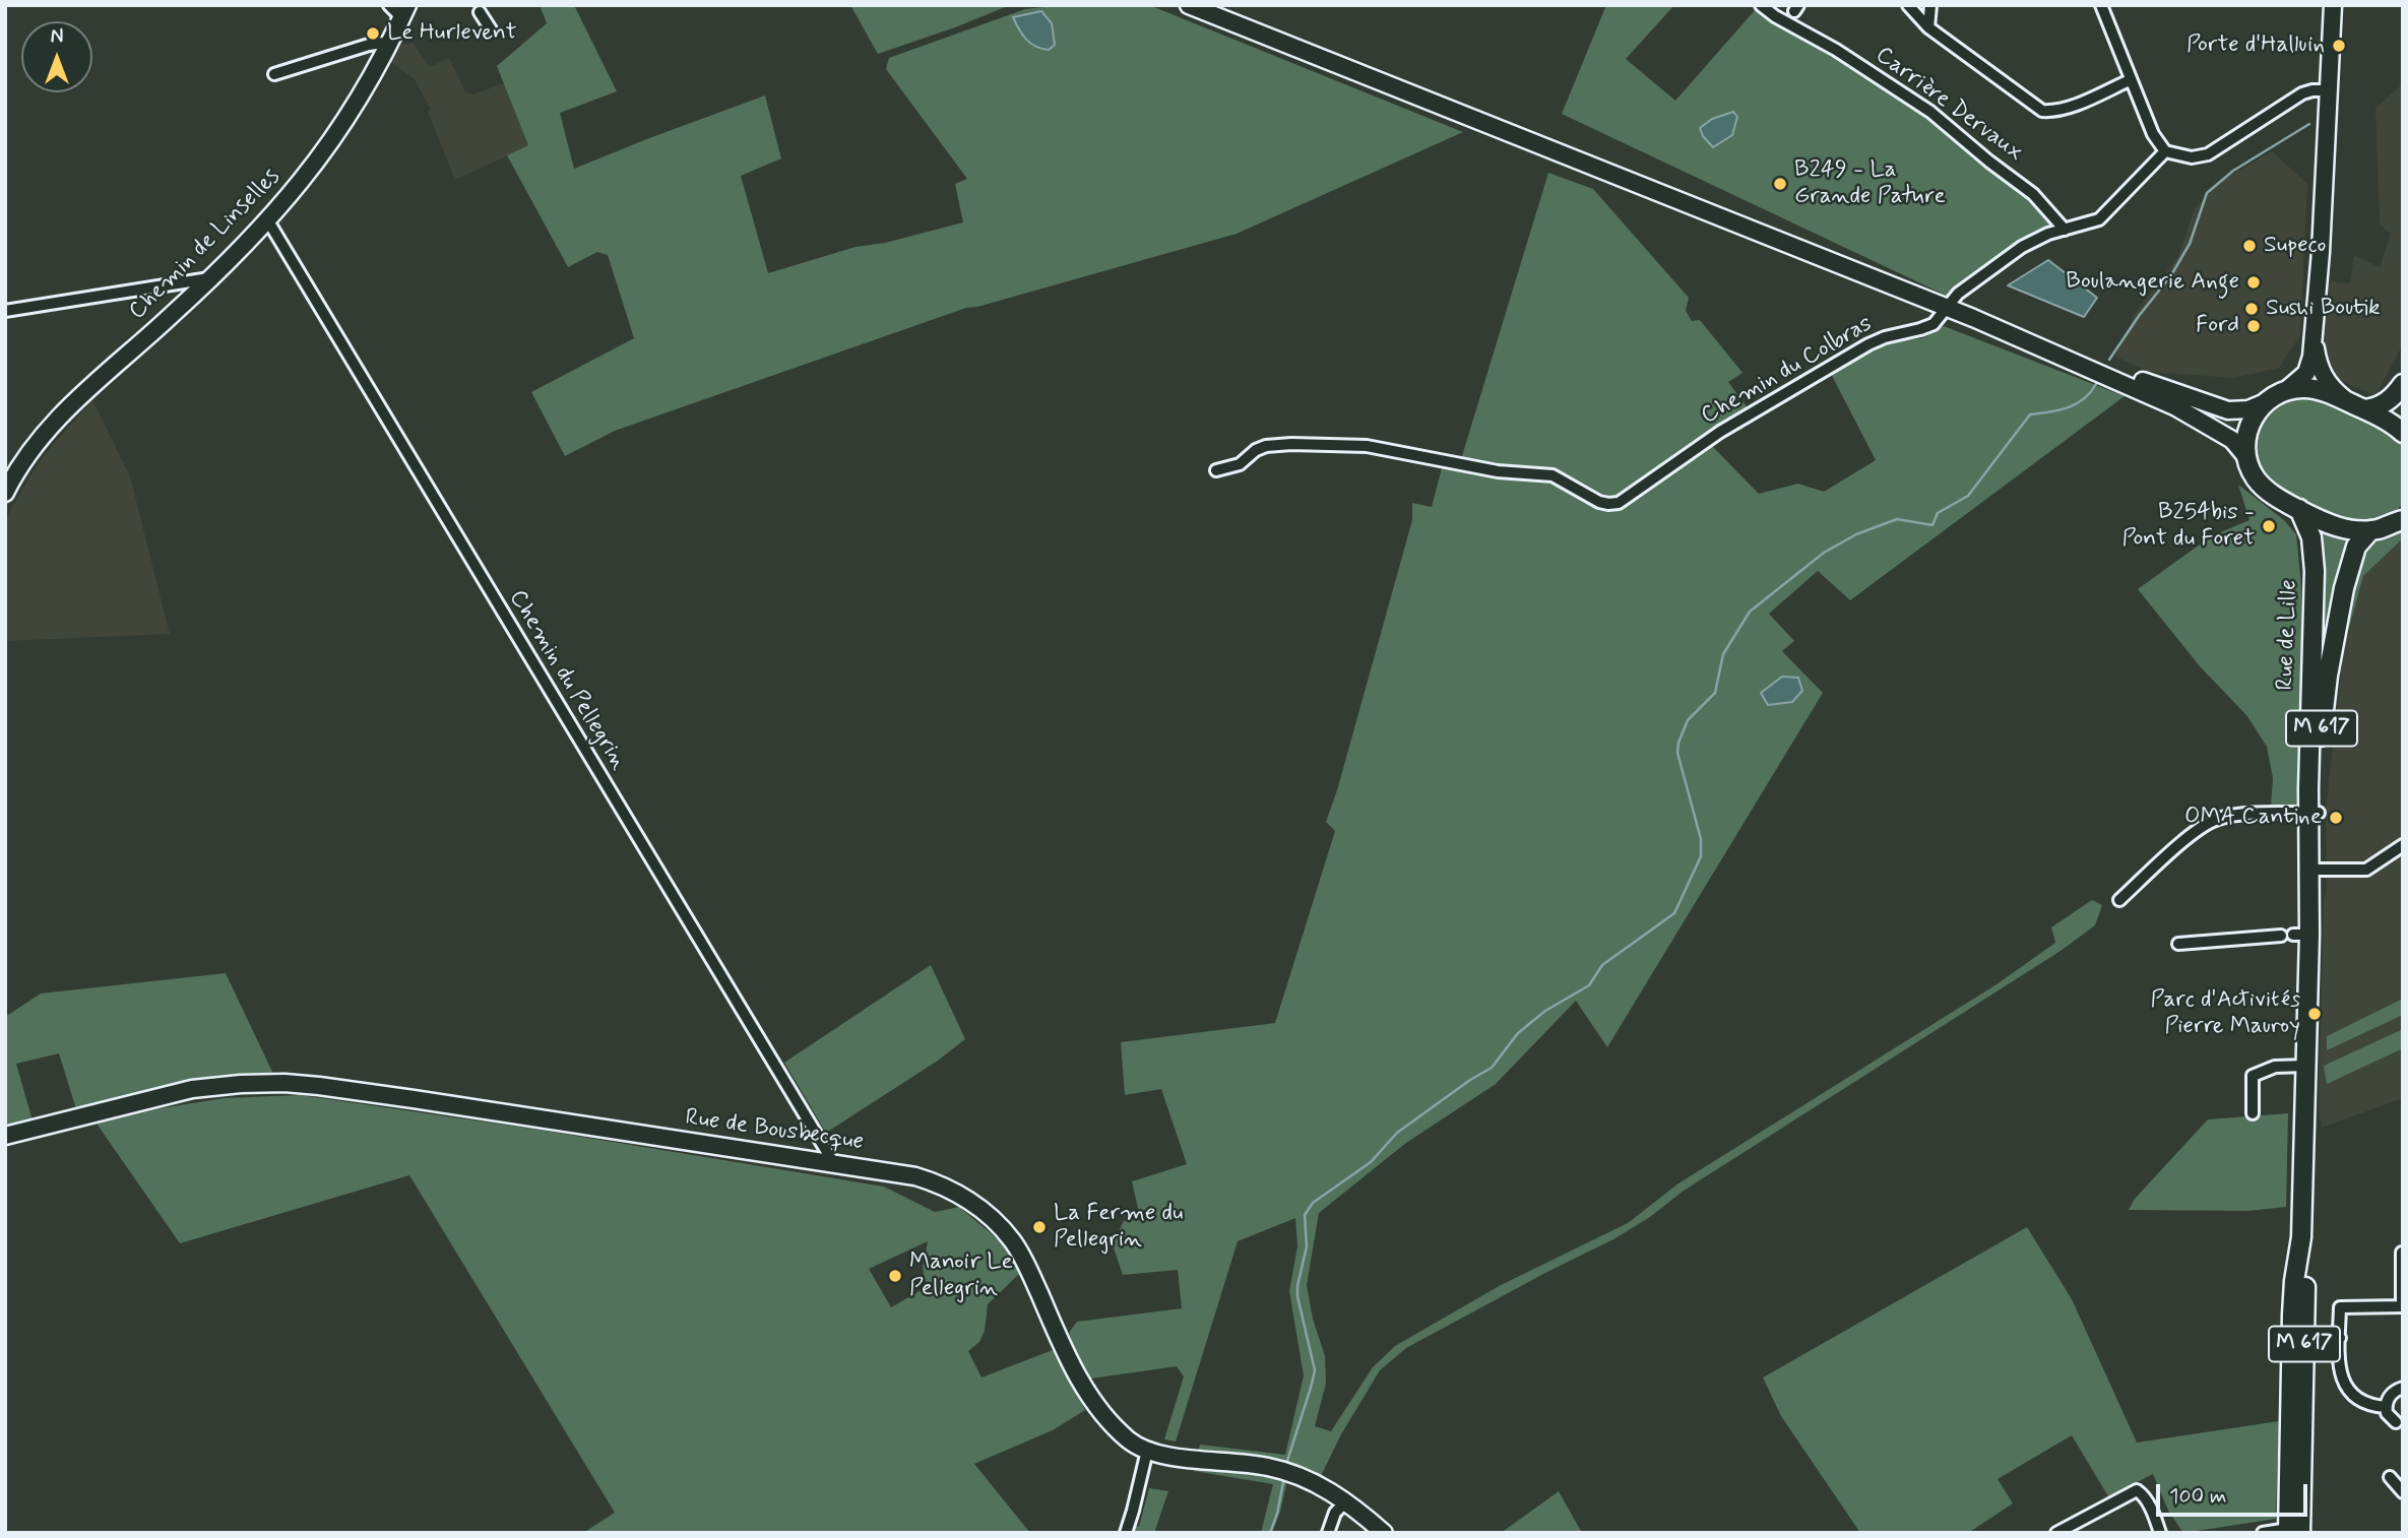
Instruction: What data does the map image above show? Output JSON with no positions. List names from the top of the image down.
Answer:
{
  "streets": {
    "main road": ["Rue de Lille", "M 617"],
    "street": [
      "Carrière Dervaux",
      "Chemin de Linselles",
      "Chemin du Colbras",
      "Chemin du Pellegrin",
      "Rue de Bousbecque"
    ]
  },
  "crossings": [
    ["Carrière Dervaux", "Chemin du Colbras"],
    ["Chemin de Linselles", "Chemin du Pellegrin"],
    ["Chemin du Pellegrin", "Rue de Bousbecque"]
  ],
  "places": [
    "Le Hurlevent",
    "Porte d'Halluin",
    "B249 - La Grande Pature",
    "Supeco",
    "Boulangerie Ange",
    "Sushi Boutik",
    "Ford",
    "B254bis - Pont du Foret",
    "OMA Cantine",
    "Parc d'Activités Pierre Mauroy",
    "La Ferme du Pellegrin",
    "Manoir Le Pellegrin"
  ],
  "scale_bar": "100 m",
  "north": "top"
}
